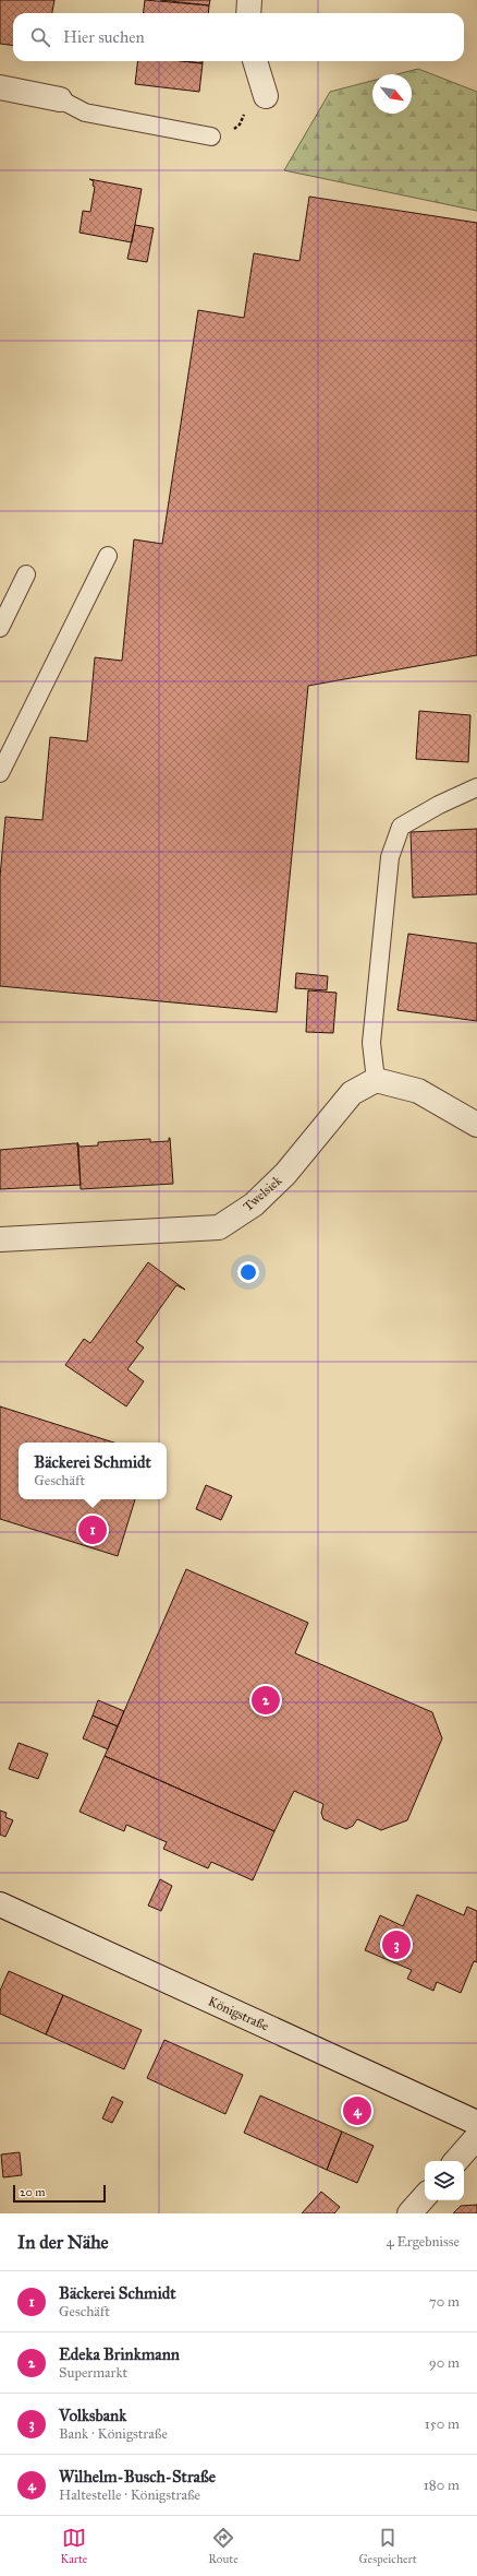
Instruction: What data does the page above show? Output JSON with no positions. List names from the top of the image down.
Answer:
{
  "streets": {
    "street": ["Twelsiek", "Königstraße"]
  },
  "scale_bar": "20 m",
  "north": "bottom right",
  "page": {
    "search": "Hier suchen",
    "popup": ["Bäckerei Schmidt", "Geschäft"],
    "pins": [
      "1",
      "2",
      "3",
      "4"
    ],
    "scale": "20 m",
    "heading": ["In der Nähe", "4 Ergebnisse"],
    "list": [
      {
        "mark": "1",
        "name": "Bäckerei Schmidt",
        "note": "Geschäft",
        "value": "70 m"
      },
      {
        "mark": "2",
        "name": "Edeka Brinkmann",
        "note": "Supermarkt",
        "value": "90 m"
      },
      {
        "mark": "3",
        "name": "Volksbank",
        "note": "Bank · Königstraße",
        "value": "150 m"
      },
      {
        "mark": "4",
        "name": "Wilhelm-Busch-Straße",
        "note": "Haltestelle · Königstraße",
        "value": "180 m"
      }
    ],
    "nav": ["Karte", "Route", "Gespeichert"]
  }
}
